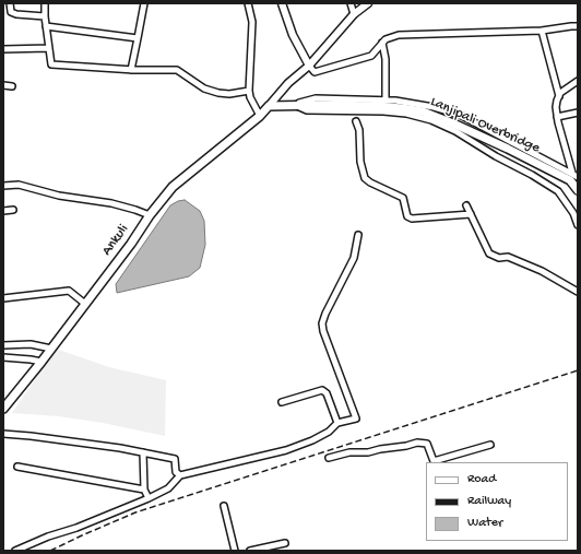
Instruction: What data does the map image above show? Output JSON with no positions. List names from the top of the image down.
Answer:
{
  "streets": {
    "main road": ["Lanjipali Overbridge", "Ankuli"]
  },
  "crossings": [
    ["Lanjipali Overbridge", "Ankuli"]
  ],
  "legend": ["Road", "Railway", "Water"]
}
